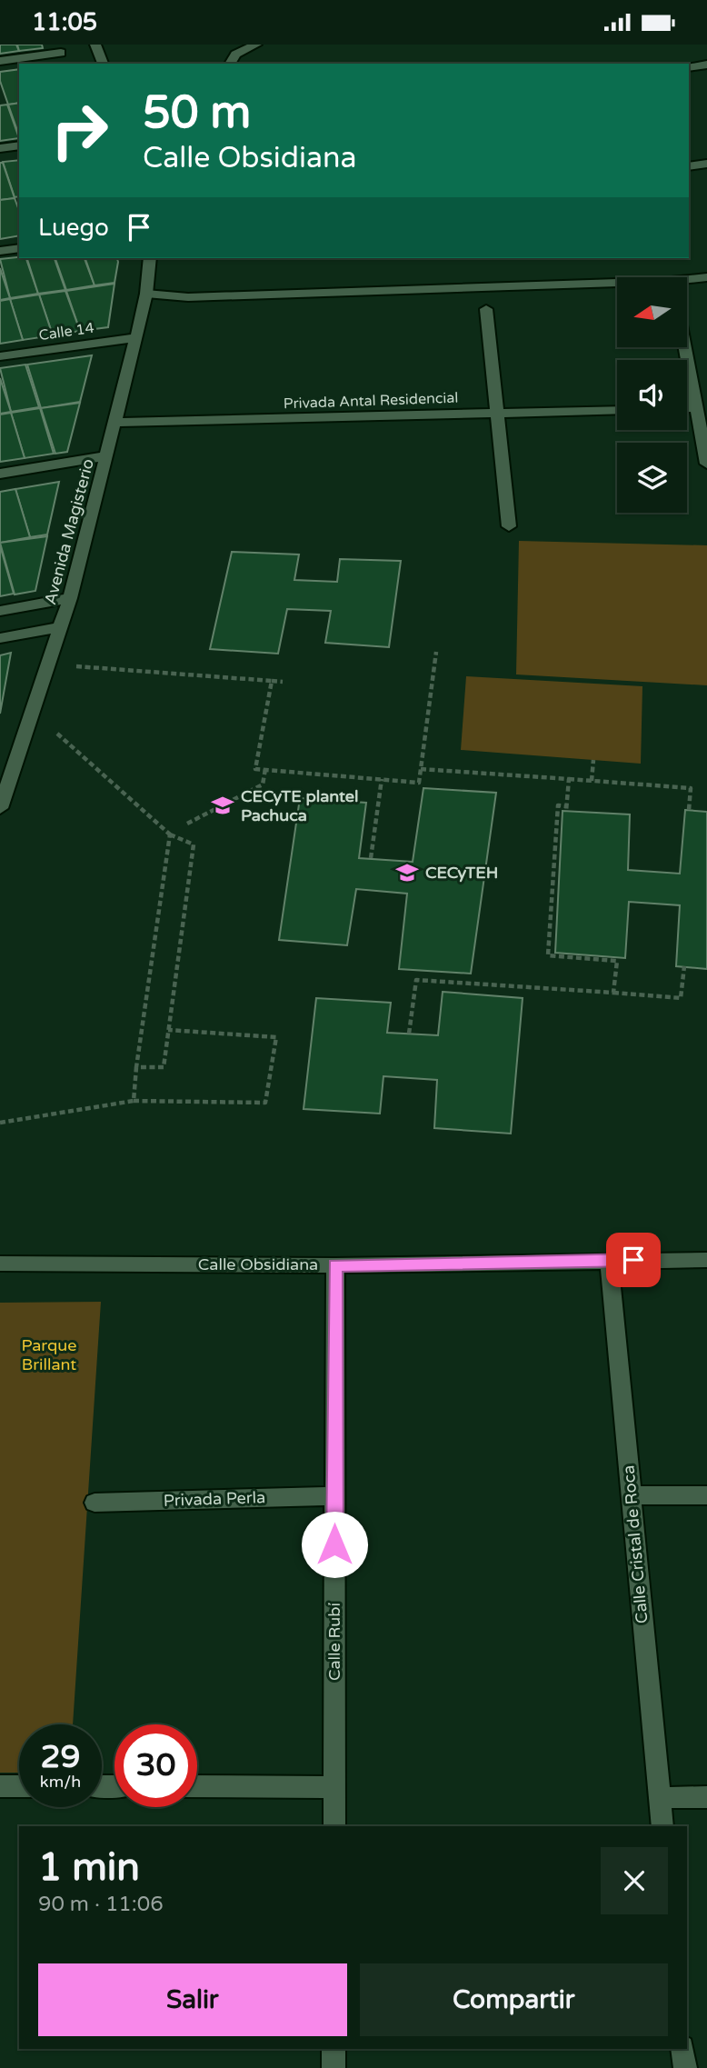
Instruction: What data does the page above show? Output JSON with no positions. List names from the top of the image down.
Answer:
{
  "streets": {
    "street": [
      "Calle 14",
      "Privada Antal Residencial",
      "Avenida Magisterio",
      "Calle Obsidiana",
      "Privada Perla",
      "Calle Cristal de Roca",
      "Calle Rubí"
    ]
  },
  "crossings": [
    ["Calle 14", "Avenida Magisterio"],
    ["Privada Antal Residencial", "Avenida Magisterio"],
    ["Calle Obsidiana", "Calle Cristal de Roca"],
    ["Calle Obsidiana", "Calle Rubí"],
    ["Privada Perla", "Calle Rubí"]
  ],
  "parks": ["Parque Brillant"],
  "places": {
    "school or university": ["CECyTE plantel Pachuca", "CECyTEH"]
  },
  "north": "left",
  "page": {
    "status": "11:05",
    "turn": ["50 m", "Calle Obsidiana"],
    "then": "Luego",
    "speed": "29 km/h",
    "limit": "30",
    "heading": ["1 min", "90 m · 11:06"],
    "buttons": ["Salir", "Compartir"]
  }
}
